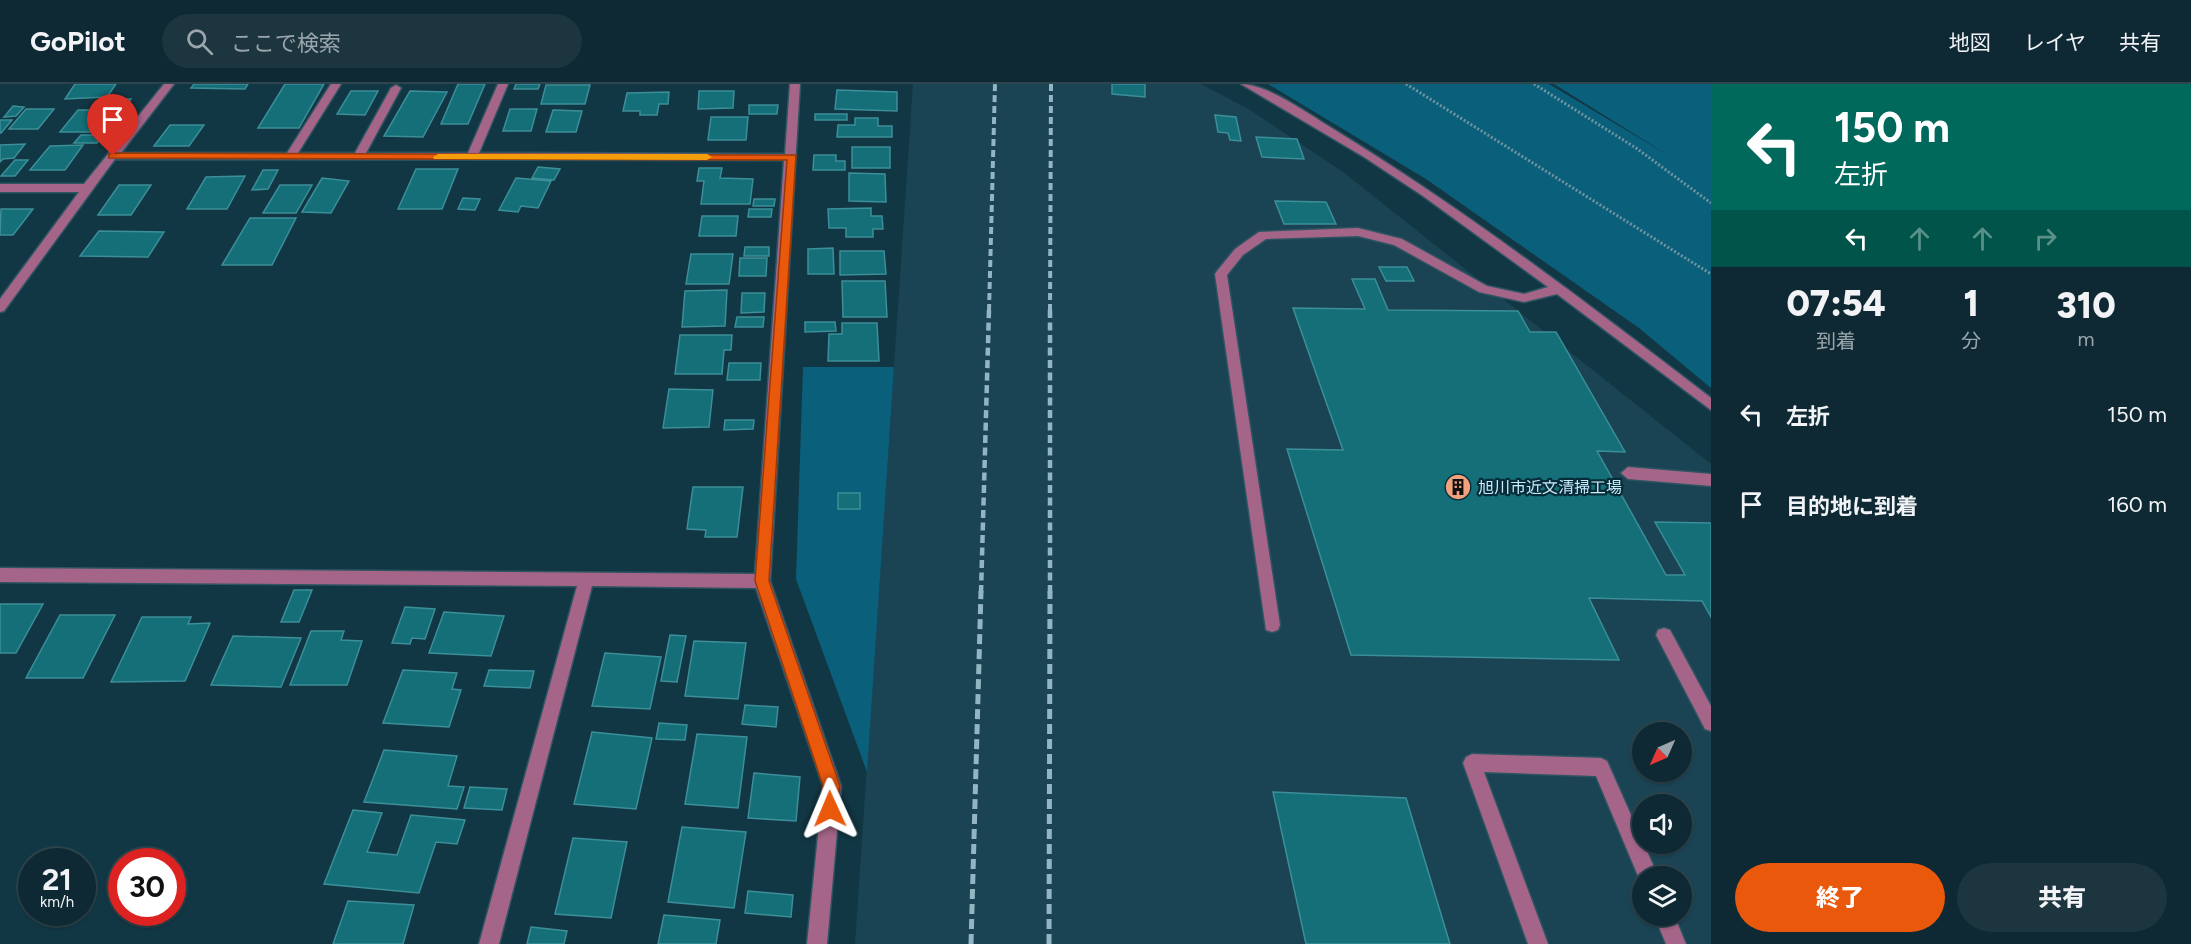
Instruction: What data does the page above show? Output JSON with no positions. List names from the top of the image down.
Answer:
{
  "places": {
    "building": ["旭川市近文清掃工場"]
  },
  "north": "bottom left",
  "page": {
    "header": "GoPilot",
    "search": "ここで検索",
    "nav": ["地図", "レイヤ", "共有"],
    "turn": ["150 m", "左折"],
    "eta": [
      "07:54",
      "到着",
      "1",
      "分",
      "310",
      "m"
    ],
    "list": [
      {
        "name": "左折",
        "value": "150 m"
      },
      {
        "name": "目的地に到着",
        "value": "160 m"
      }
    ],
    "speed": "21 km/h",
    "limit": "30",
    "buttons": ["終了", "共有"]
  }
}
